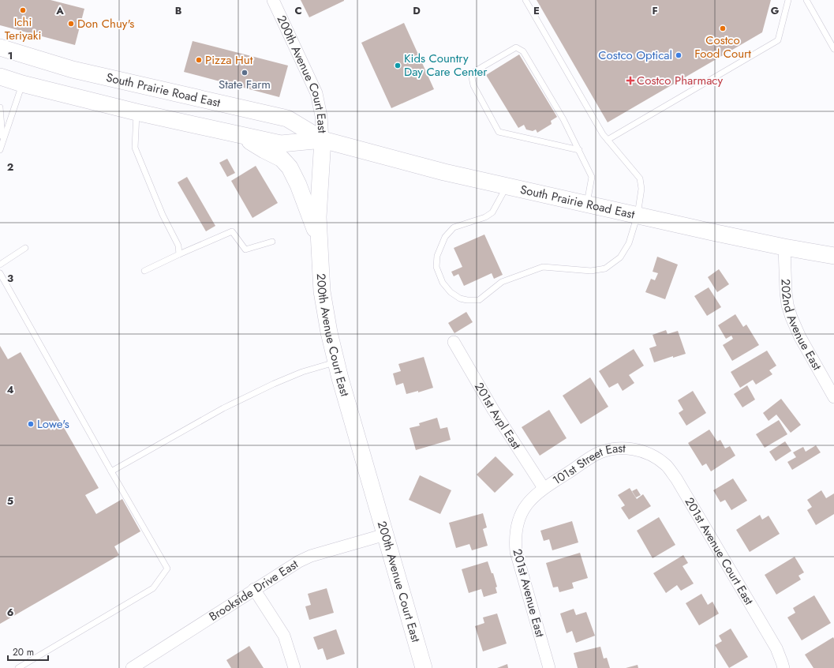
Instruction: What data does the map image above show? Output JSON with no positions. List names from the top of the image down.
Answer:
{
  "streets": {
    "main road": ["200th Avenue Court East", "South Prairie Road East"],
    "street": [
      "202nd Avenue East",
      "201st Avpl East",
      "101st Street East",
      "201st Avenue Court East",
      "Brookside Drive East",
      "201st Avenue East"
    ]
  },
  "crossings": [
    ["200th Avenue Court East", "South Prairie Road East"],
    ["200th Avenue Court East", "Brookside Drive East"],
    ["South Prairie Road East", "202nd Avenue East"],
    ["201st Avpl East", "101st Street East"],
    ["201st Avpl East", "201st Avenue East"],
    ["101st Street East", "201st Avenue Court East"],
    ["101st Street East", "201st Avenue East"]
  ],
  "places": {
    "other": [
      "Ichi Teriyaki",
      "Don Chuy's",
      "Costco Food Court",
      "Costco Optical",
      "Pizza Hut",
      "Kids Country Day Care Center",
      "State Farm",
      "Lowe's"
    ],
    "health": ["Costco Pharmacy"]
  },
  "scale_bar": "20 m",
  "grid": {
    "columns": [
      "A",
      "B",
      "C",
      "D",
      "E",
      "F",
      "G"
    ],
    "rows": [
      "1",
      "2",
      "3",
      "4",
      "5",
      "6"
    ]
  }
}
